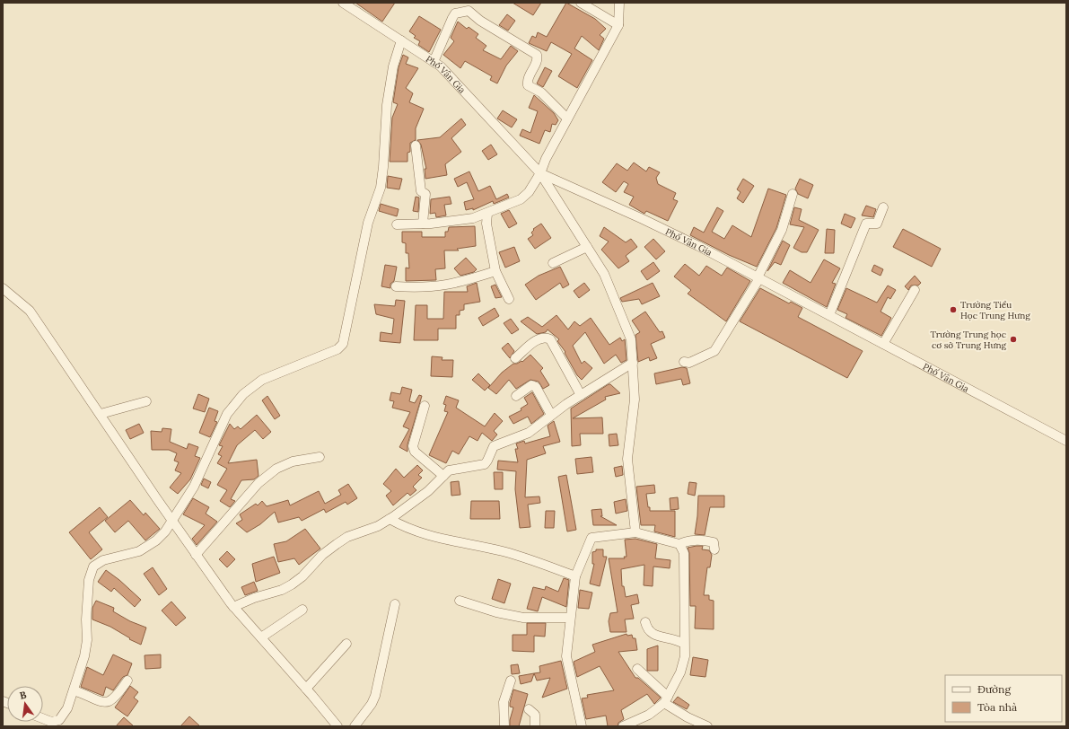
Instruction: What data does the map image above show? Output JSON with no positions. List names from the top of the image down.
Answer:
{
  "streets": {
    "street": ["Phố Vân Gia"]
  },
  "places": ["Trường Tiểu Học Trung Hưng", "Trường Trung học cơ sở Trung Hưng"],
  "legend": ["Đường", "Tòa nhà"],
  "north": "top"
}
